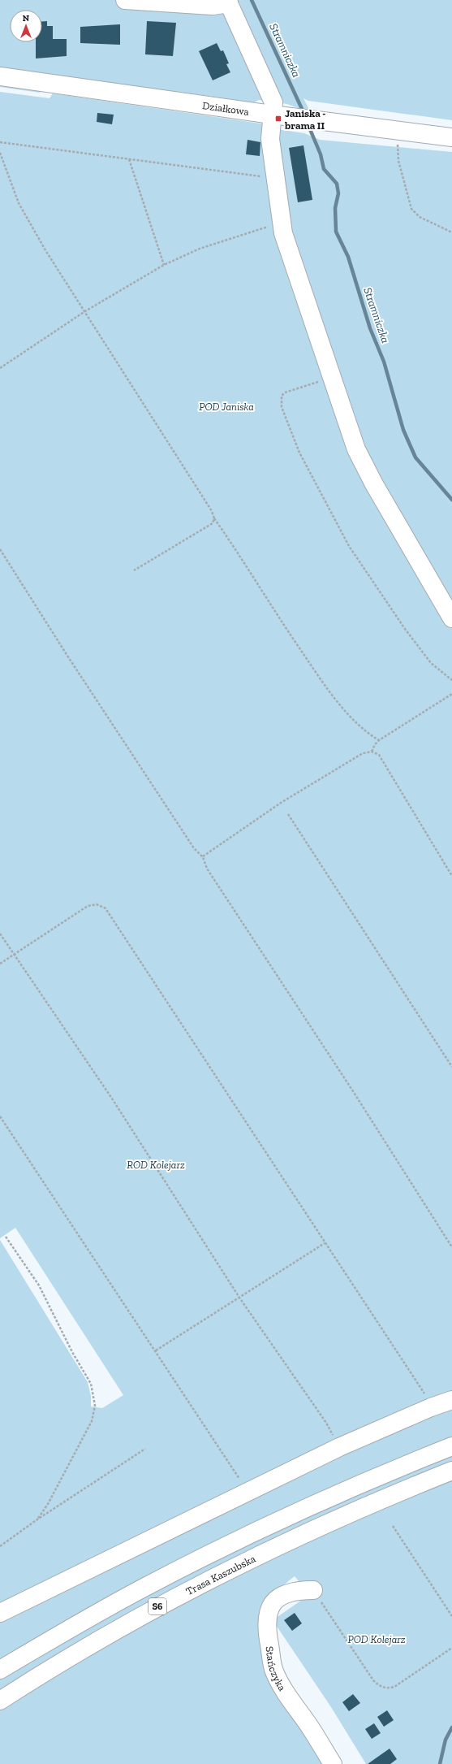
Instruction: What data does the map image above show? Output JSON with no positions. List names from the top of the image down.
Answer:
{
  "streets": {
    "main road": [
      "Działkowa",
      "Trasa Kaszubska",
      "S6",
      "Stańczyka"
    ]
  },
  "water": ["Stramniczka"],
  "parks": ["POD Janiska", "ROD Kolejarz", "POD Kolejarz"],
  "places": {
    "transit": ["Janiska - brama II"]
  },
  "north": "top"
}
